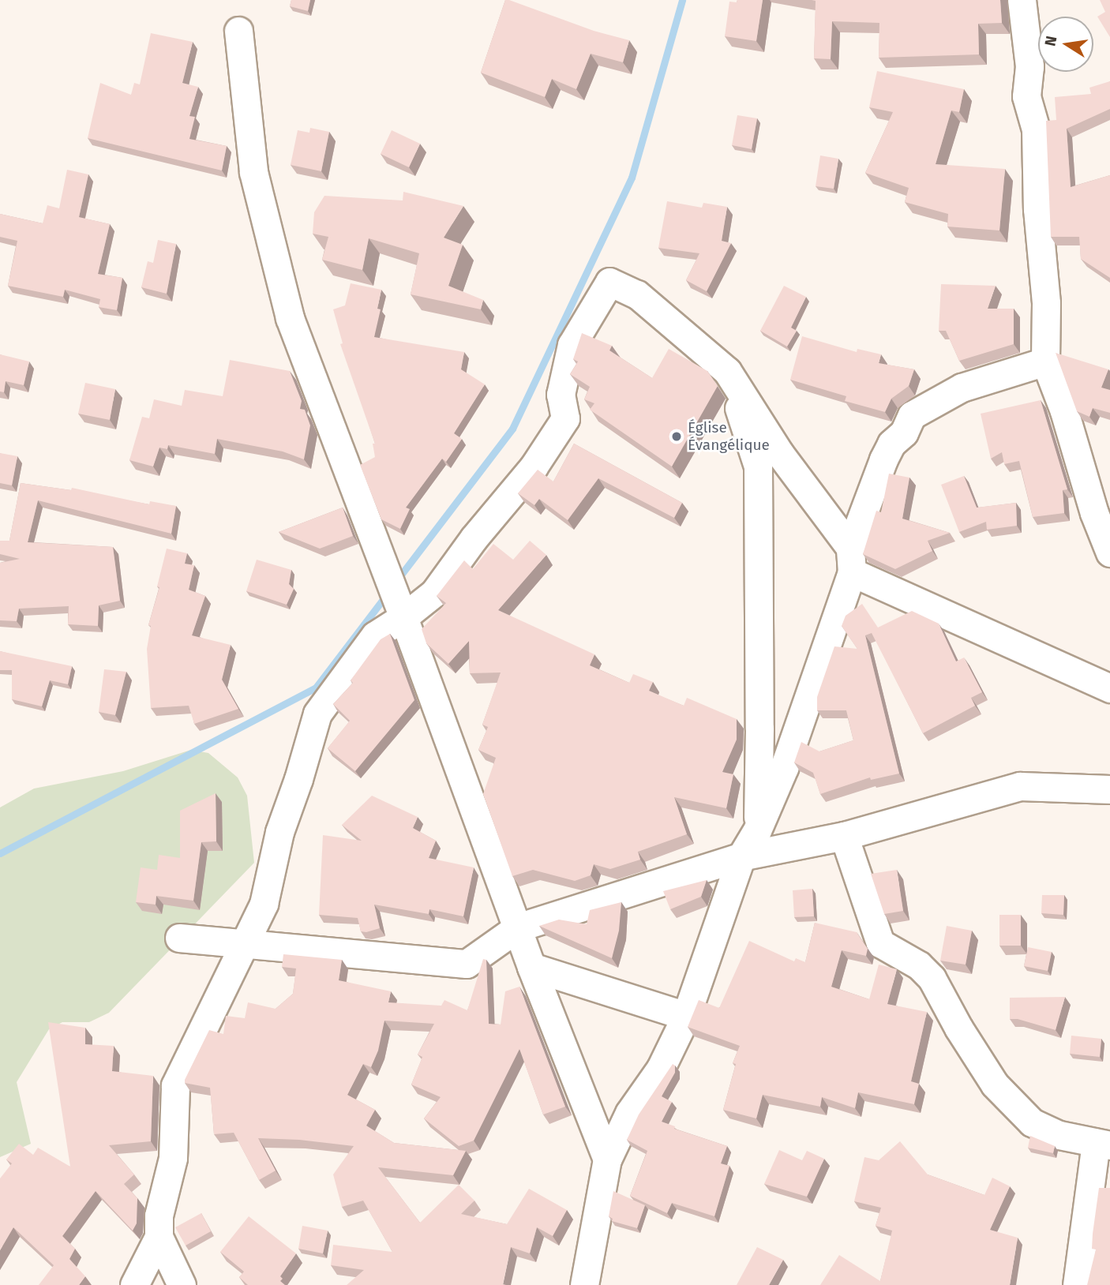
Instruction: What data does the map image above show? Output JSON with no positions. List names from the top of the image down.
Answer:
{
  "places": ["Église Évangélique"],
  "north": "left"
}
